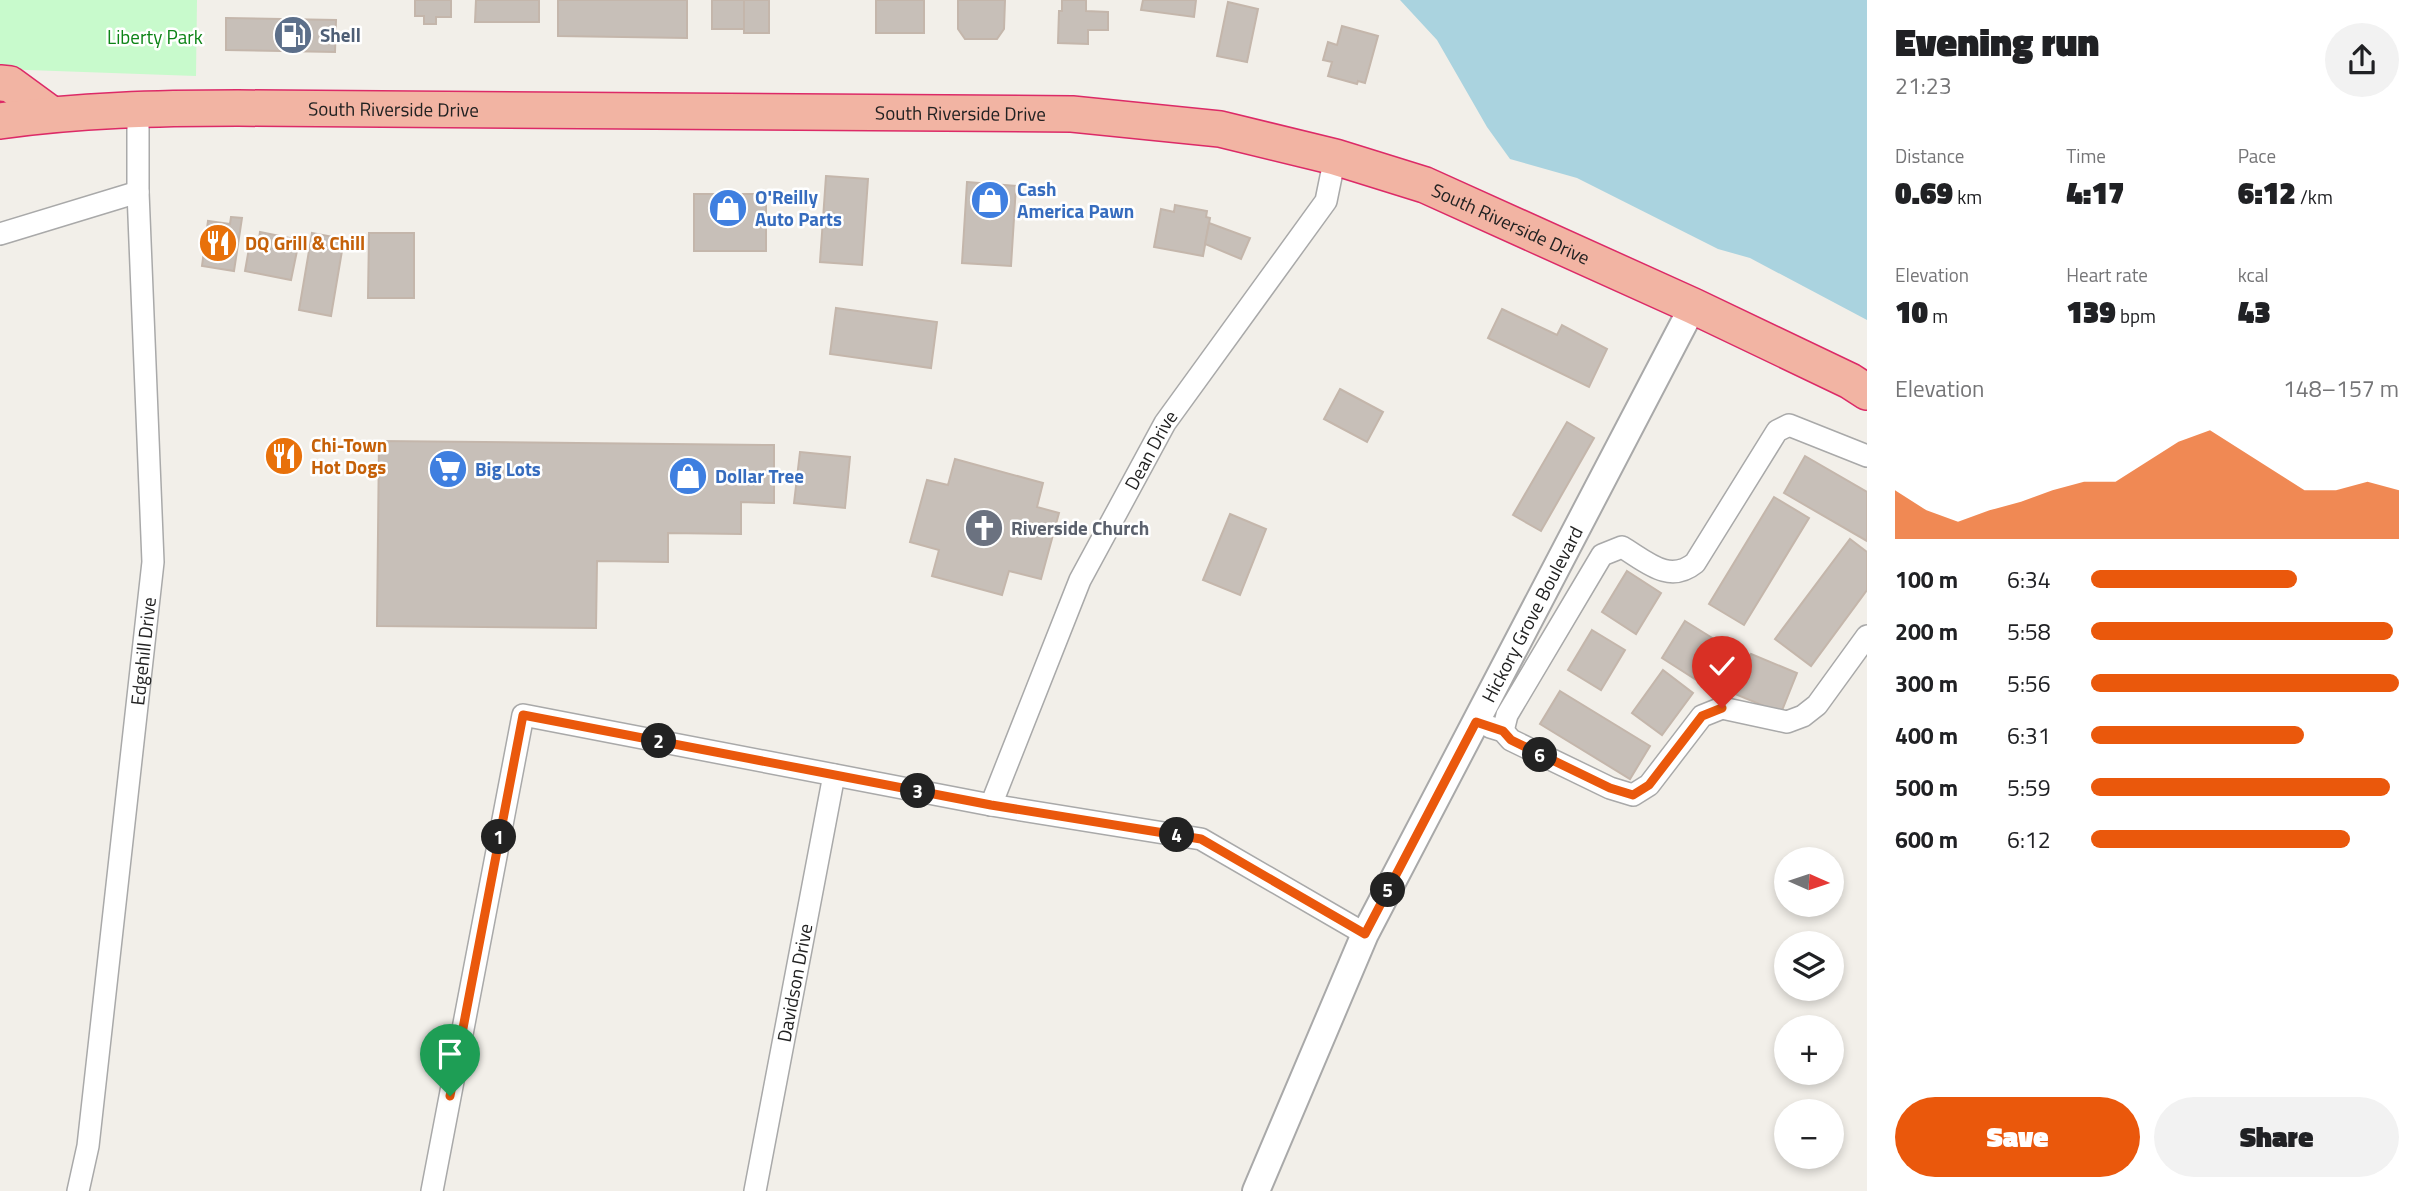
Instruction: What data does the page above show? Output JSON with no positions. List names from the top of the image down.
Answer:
{
  "streets": {
    "highway": ["South Riverside Drive"],
    "street": [
      "Dean Drive",
      "Hickory Grove Boulevard",
      "Edgehill Drive",
      "Davidson Drive"
    ]
  },
  "crossings": [
    ["South Riverside Drive", "Dean Drive"],
    ["South Riverside Drive", "Hickory Grove Boulevard"],
    ["South Riverside Drive", "Edgehill Drive"]
  ],
  "parks": ["Liberty Park"],
  "places": {
    "fuel station": ["Shell"],
    "shop": ["Cash America Pawn", "O'Reilly Auto Parts", "Dollar Tree"],
    "restaurant": ["DQ Grill & Chill", "Chi-Town Hot Dogs"],
    "supermarket": ["Big Lots"],
    "church": ["Riverside Church"]
  },
  "north": "right",
  "page": {
    "heading": ["Evening run", "21:23"],
    "stats": [
      ["Distance", "0.69 km"],
      ["Time", "4:17"],
      ["Pace", "6:12 /km"],
      ["Elevation", "10 m"],
      ["Heart rate", "139 bpm"],
      ["kcal", "43"]
    ],
    "chart": ["Elevation", "148–157 m"],
    "list": [
      {
        "name": "100 m",
        "note": "6:34"
      },
      {
        "name": "200 m",
        "note": "5:58"
      },
      {
        "name": "300 m",
        "note": "5:56"
      },
      {
        "name": "400 m",
        "note": "6:31"
      },
      {
        "name": "500 m",
        "note": "5:59"
      },
      {
        "name": "600 m",
        "note": "6:12"
      }
    ],
    "pins": [
      "2",
      "6",
      "3",
      "4",
      "1",
      "5"
    ],
    "map_buttons": ["+", "−"],
    "buttons": ["Save", "Share"]
  }
}
